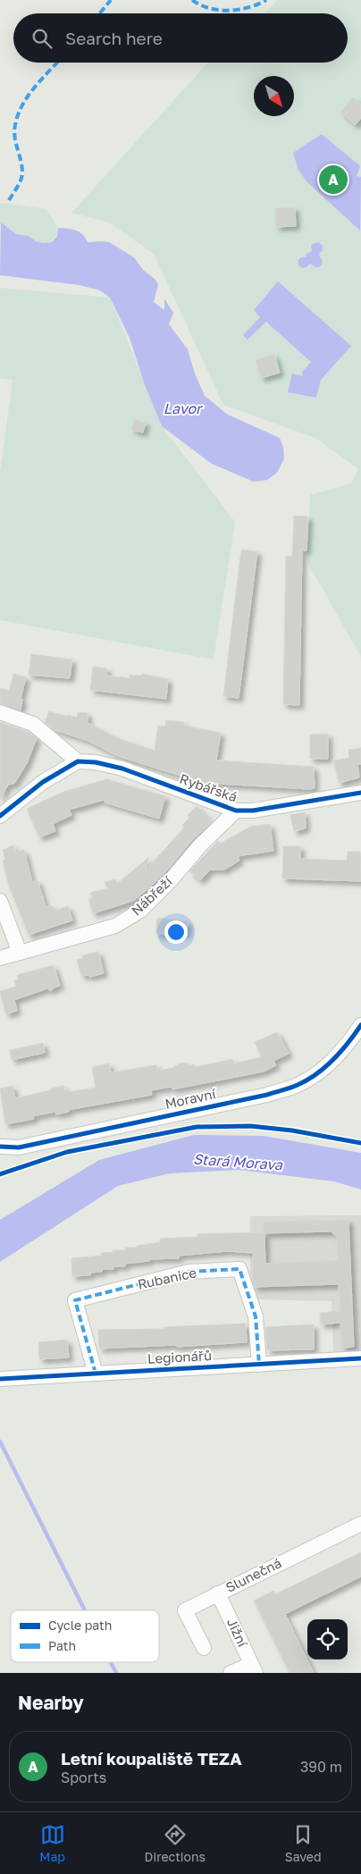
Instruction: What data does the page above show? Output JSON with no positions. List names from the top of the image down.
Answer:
{
  "streets": {
    "street": [
      "Rybářská",
      "Nábřeží",
      "Moravní",
      "Rubanice",
      "Legionářů",
      "Slunečná",
      "Jižní"
    ]
  },
  "crossings": [
    ["Rybářská", "Nábřeží"],
    ["Rubanice", "Legionářů"],
    ["Slunečná", "Jižní"]
  ],
  "water": ["Lavor", "Stará Morava"],
  "legend": ["Cycle path", "Path"],
  "north": "bottom right",
  "page": {
    "search": "Search here",
    "pins": "A",
    "heading": "Nearby",
    "list": [
      {
        "mark": "A",
        "name": "Letní koupaliště TEZA",
        "note": "Sports",
        "value": "390 m"
      }
    ],
    "nav": ["Map", "Directions", "Saved"]
  }
}
